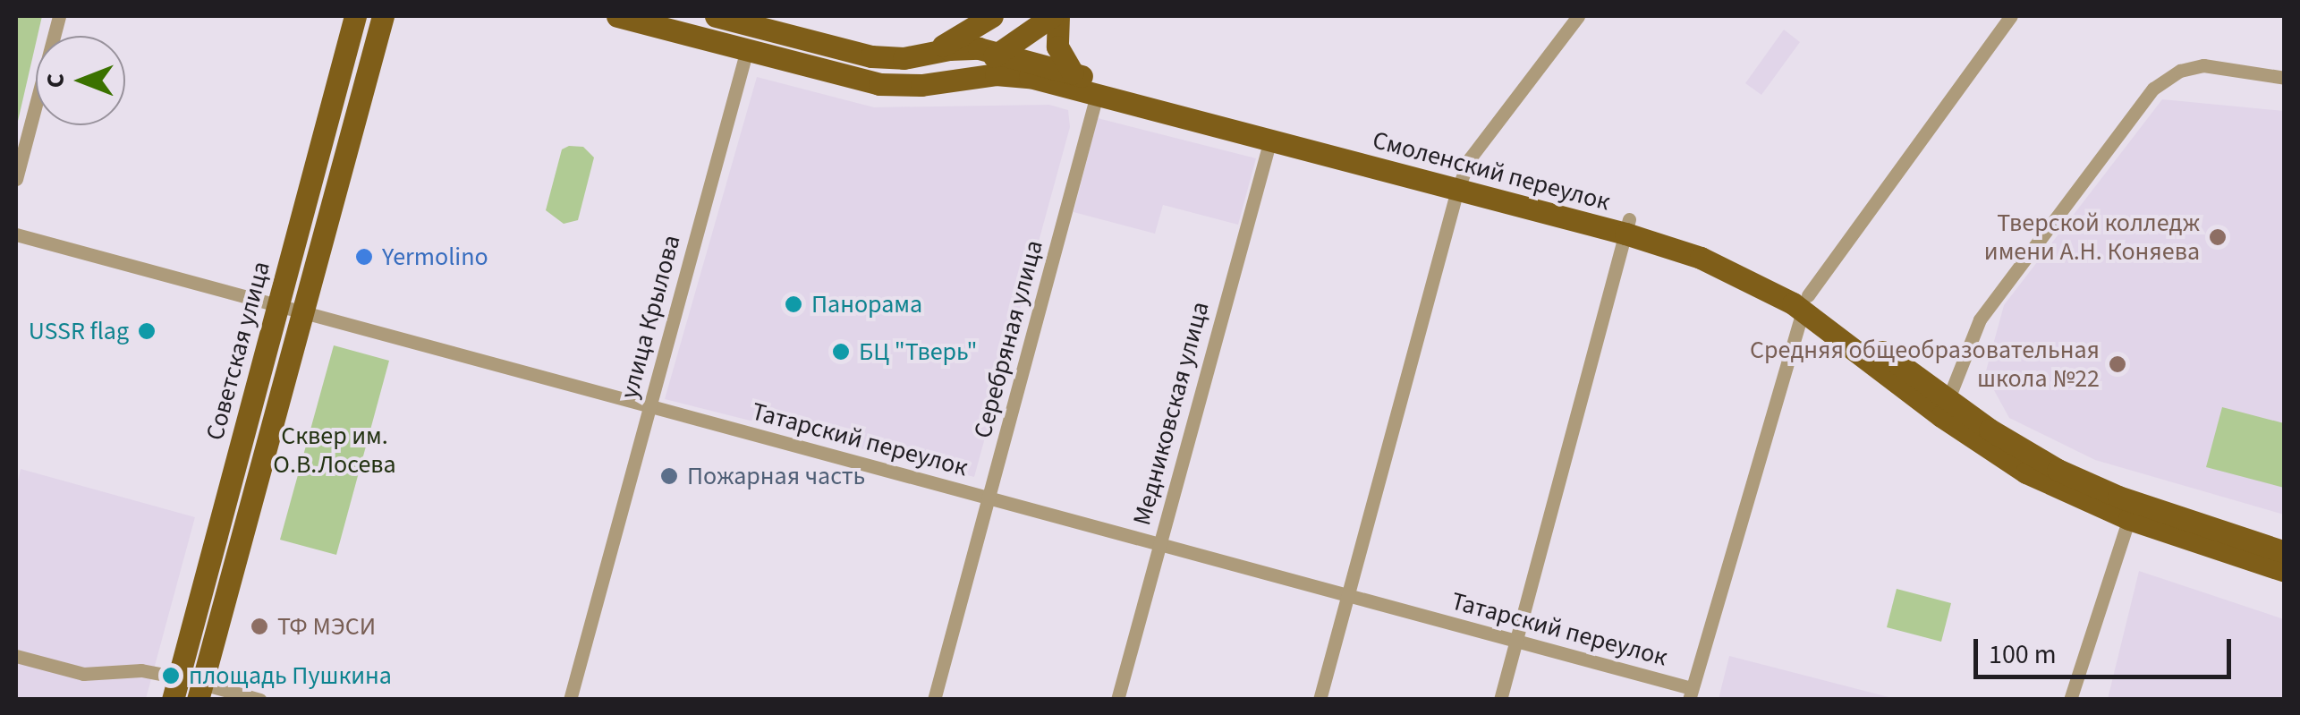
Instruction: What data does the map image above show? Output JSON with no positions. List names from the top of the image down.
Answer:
{
  "streets": {
    "main road": ["Смоленский переулок", "Советская улица"],
    "street": [
      "улица Крылова",
      "Серебряная улица",
      "Медниковская улица",
      "Татарский переулок"
    ]
  },
  "crossings": [
    ["Смоленский переулок", "улица Крылова"],
    ["Смоленский переулок", "Серебряная улица"],
    ["Смоленский переулок", "Медниковская улица"],
    ["улица Крылова", "Татарский переулок"],
    ["Серебряная улица", "Татарский переулок"],
    ["Советская улица", "Татарский переулок"],
    ["Медниковская улица", "Татарский переулок"]
  ],
  "parks": ["Сквер им. О.В.Лосева"],
  "places": [
    "Тверской колледж имени А.Н. Коняева",
    "Yermolino",
    "Панорама",
    "USSR flag",
    "БЦ \"Тверь\"",
    "Средняя общеобразовательная школа №22",
    "Пожарная часть",
    "ТФ МЭСИ",
    "площадь Пушкина"
  ],
  "scale_bar": "100 m",
  "north": "left"
}
